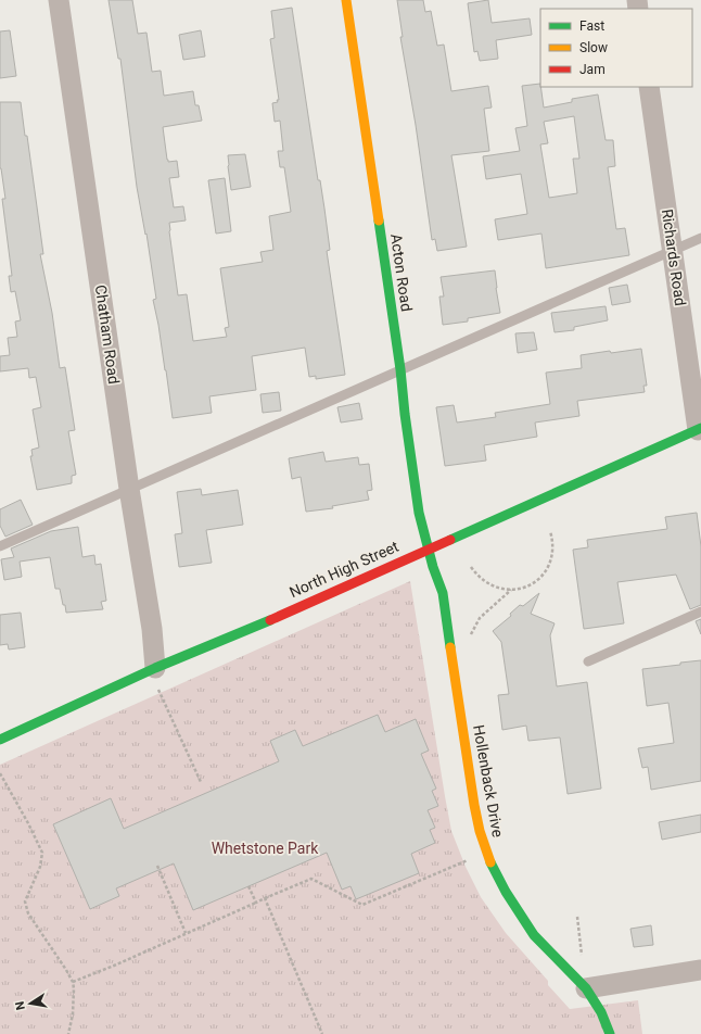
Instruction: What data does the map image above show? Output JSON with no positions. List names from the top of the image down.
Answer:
{
  "streets": {
    "street": [
      "Richards Road",
      "Acton Road",
      "Chatham Road",
      "North High Street",
      "Hollenback Drive"
    ]
  },
  "crossings": [
    ["Richards Road", "North High Street"],
    ["Acton Road", "North High Street"],
    ["Acton Road", "Hollenback Drive"],
    ["Chatham Road", "North High Street"],
    ["North High Street", "Hollenback Drive"]
  ],
  "parks": ["Whetstone Park"],
  "legend": ["Fast", "Slow", "Jam"],
  "north": "left"
}
